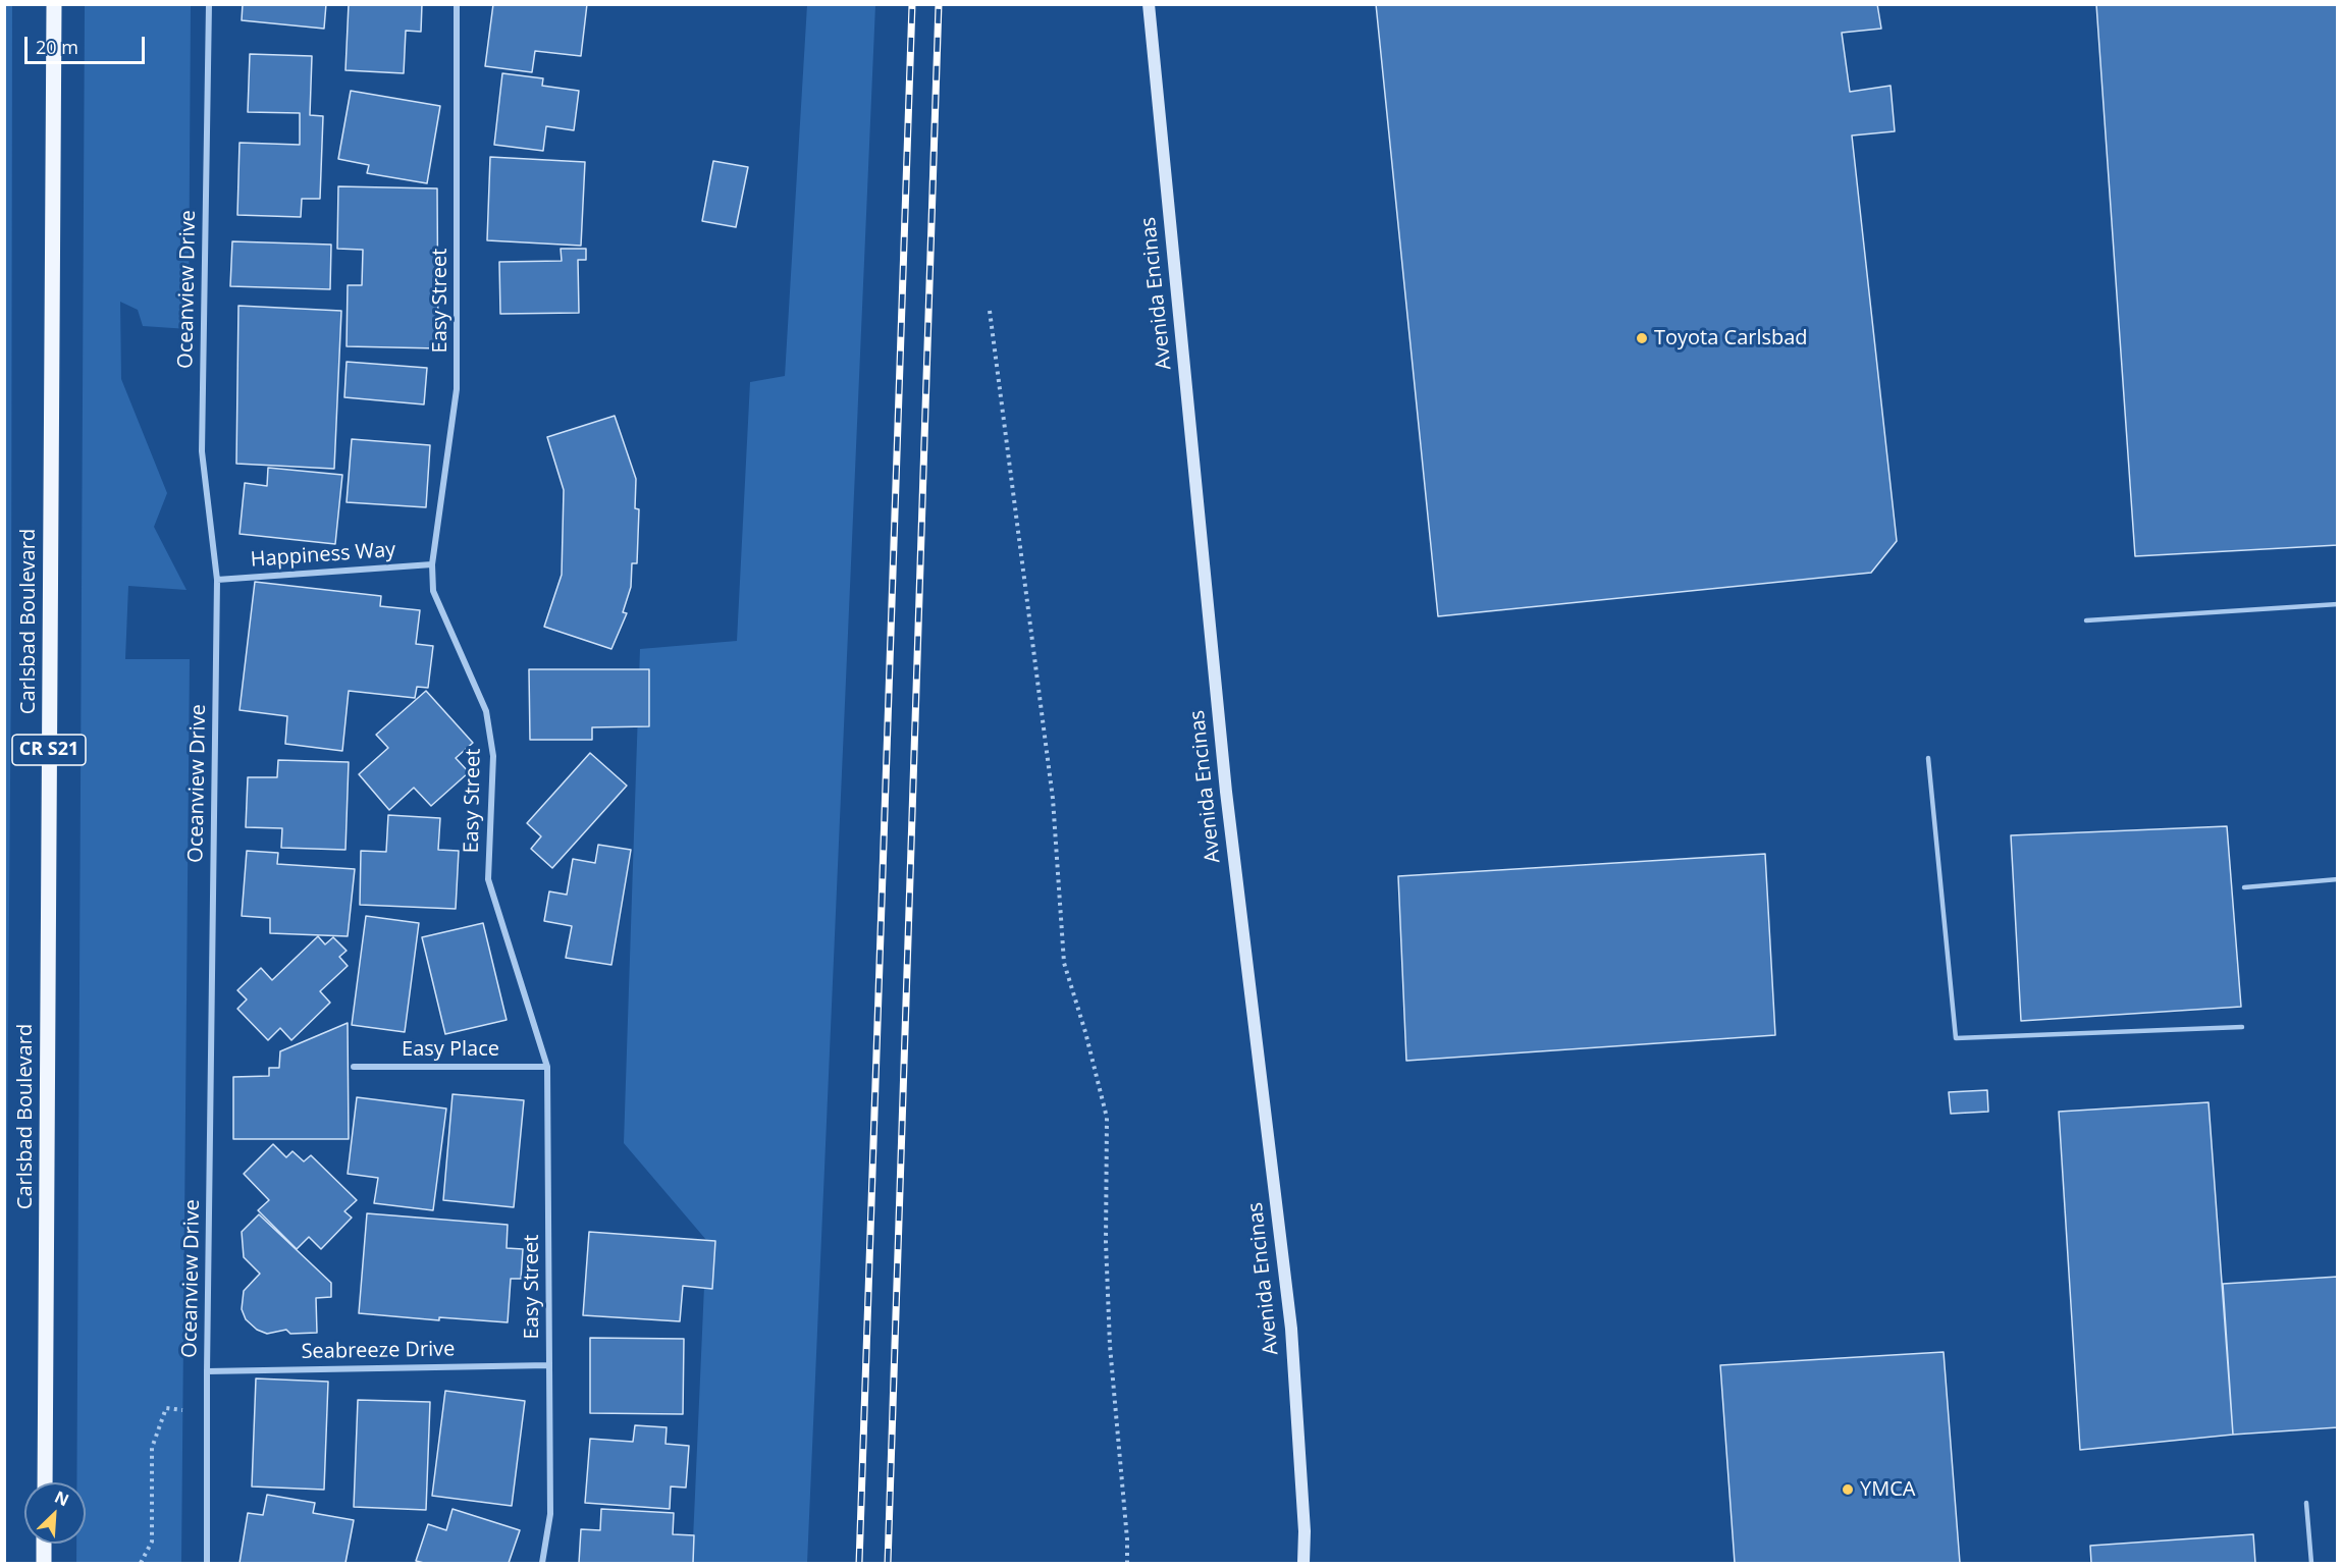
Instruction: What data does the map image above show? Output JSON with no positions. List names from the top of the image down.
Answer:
{
  "streets": {
    "main road": ["Carlsbad Boulevard", "CR S21"],
    "street": [
      "Oceanview Drive",
      "Avenida Encinas",
      "Easy Street",
      "Happiness Way",
      "Easy Place",
      "Seabreeze Drive"
    ]
  },
  "crossings": [
    ["Oceanview Drive", "Happiness Way"],
    ["Oceanview Drive", "Seabreeze Drive"],
    ["Easy Street", "Happiness Way"],
    ["Easy Street", "Easy Place"],
    ["Easy Street", "Seabreeze Drive"]
  ],
  "places": ["Toyota Carlsbad", "YMCA"],
  "scale_bar": "20 m",
  "north": "top right"
}
